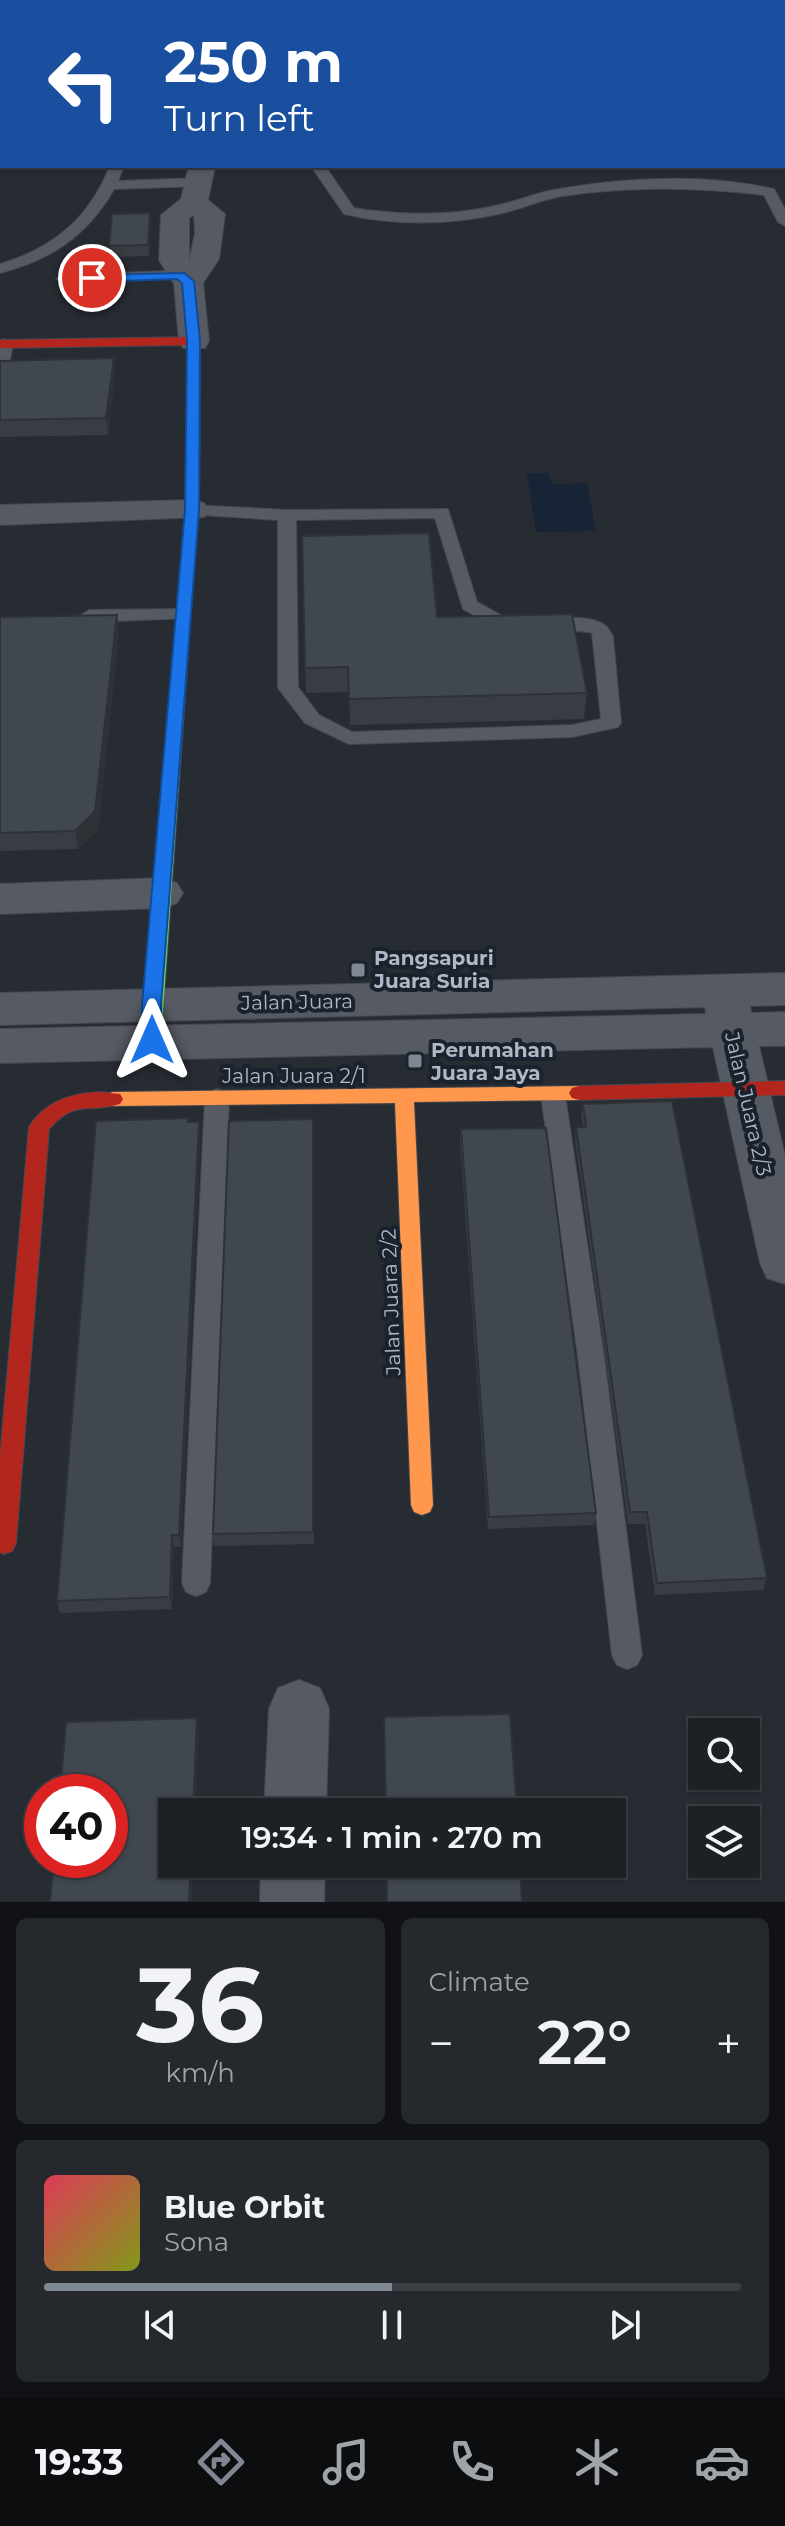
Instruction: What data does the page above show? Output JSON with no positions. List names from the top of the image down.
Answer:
{
  "streets": {
    "street": [
      "Jalan Juara",
      "Jalan Juara 2/1",
      "Jalan Juara 2/3",
      "Jalan Juara 2/2"
    ]
  },
  "crossings": [
    ["Jalan Juara", "Jalan Juara 2/3"],
    ["Jalan Juara 2/1", "Jalan Juara 2/3"],
    ["Jalan Juara 2/1", "Jalan Juara 2/2"]
  ],
  "places": {
    "transit": ["Pangsapuri Juara Suria", "Perumahan Juara Jaya"]
  },
  "page": {
    "turn": ["250 m", "Turn left"],
    "limit": "40",
    "trip": "19:34 · 1 min · 270 m",
    "tile": [
      ["36", "km/h"],
      "Climate"
    ],
    "heat": ["−", "22°", "+"],
    "song": ["Blue Orbit", "Sona"],
    "tabs": "19:33"
  }
}
